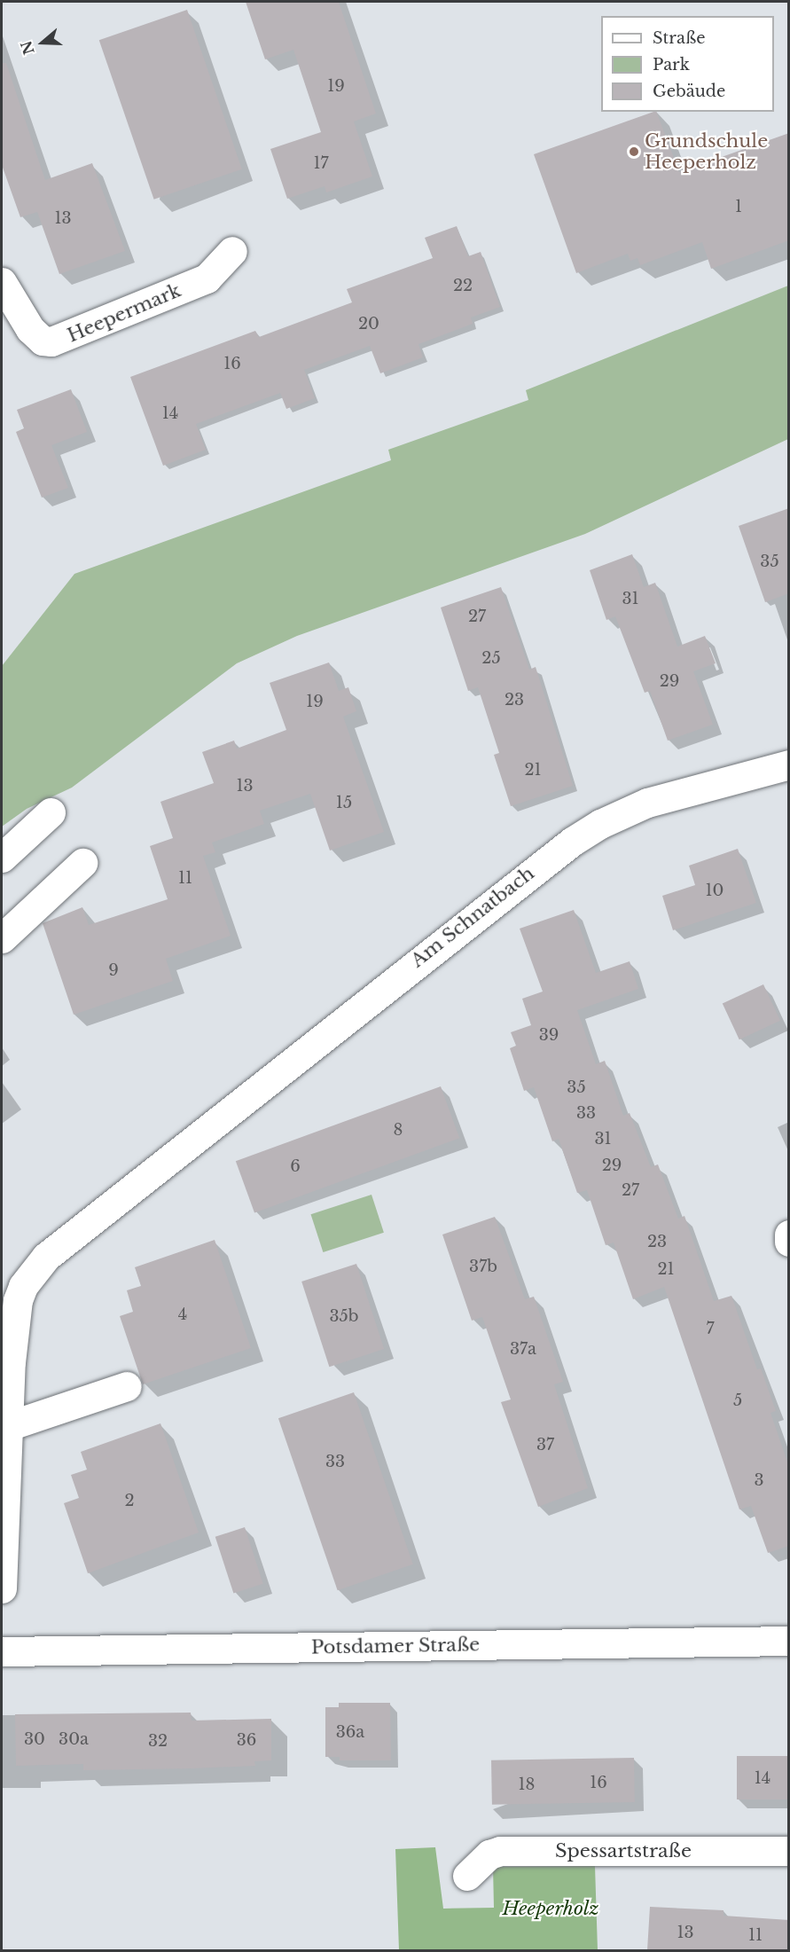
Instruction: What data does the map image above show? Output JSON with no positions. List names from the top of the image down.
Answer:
{
  "streets": {
    "street": [
      "Heepermark",
      "Am Schnatbach",
      "Potsdamer Straße",
      "Spessartstraße"
    ]
  },
  "parks": ["Heeperholz"],
  "places": ["Grundschule Heeperholz"],
  "house_numbers": [
    "19",
    "17",
    "1",
    "13",
    "22",
    "20",
    "16",
    "14",
    "35",
    "31",
    "27",
    "25",
    "29",
    "23",
    "19",
    "21",
    "13",
    "15",
    "11",
    "10",
    "9",
    "39",
    "35",
    "33",
    "8",
    "31",
    "29",
    "6",
    "27",
    "23",
    "37b",
    "21",
    "4",
    "35b",
    "7",
    "37a",
    "5",
    "37",
    "33",
    "3",
    "2",
    "36a",
    "30",
    "30a",
    "36",
    "32",
    "14",
    "16",
    "18",
    "13",
    "11"
  ],
  "legend": ["Straße", "Park", "Gebäude"],
  "north": "left"
}
